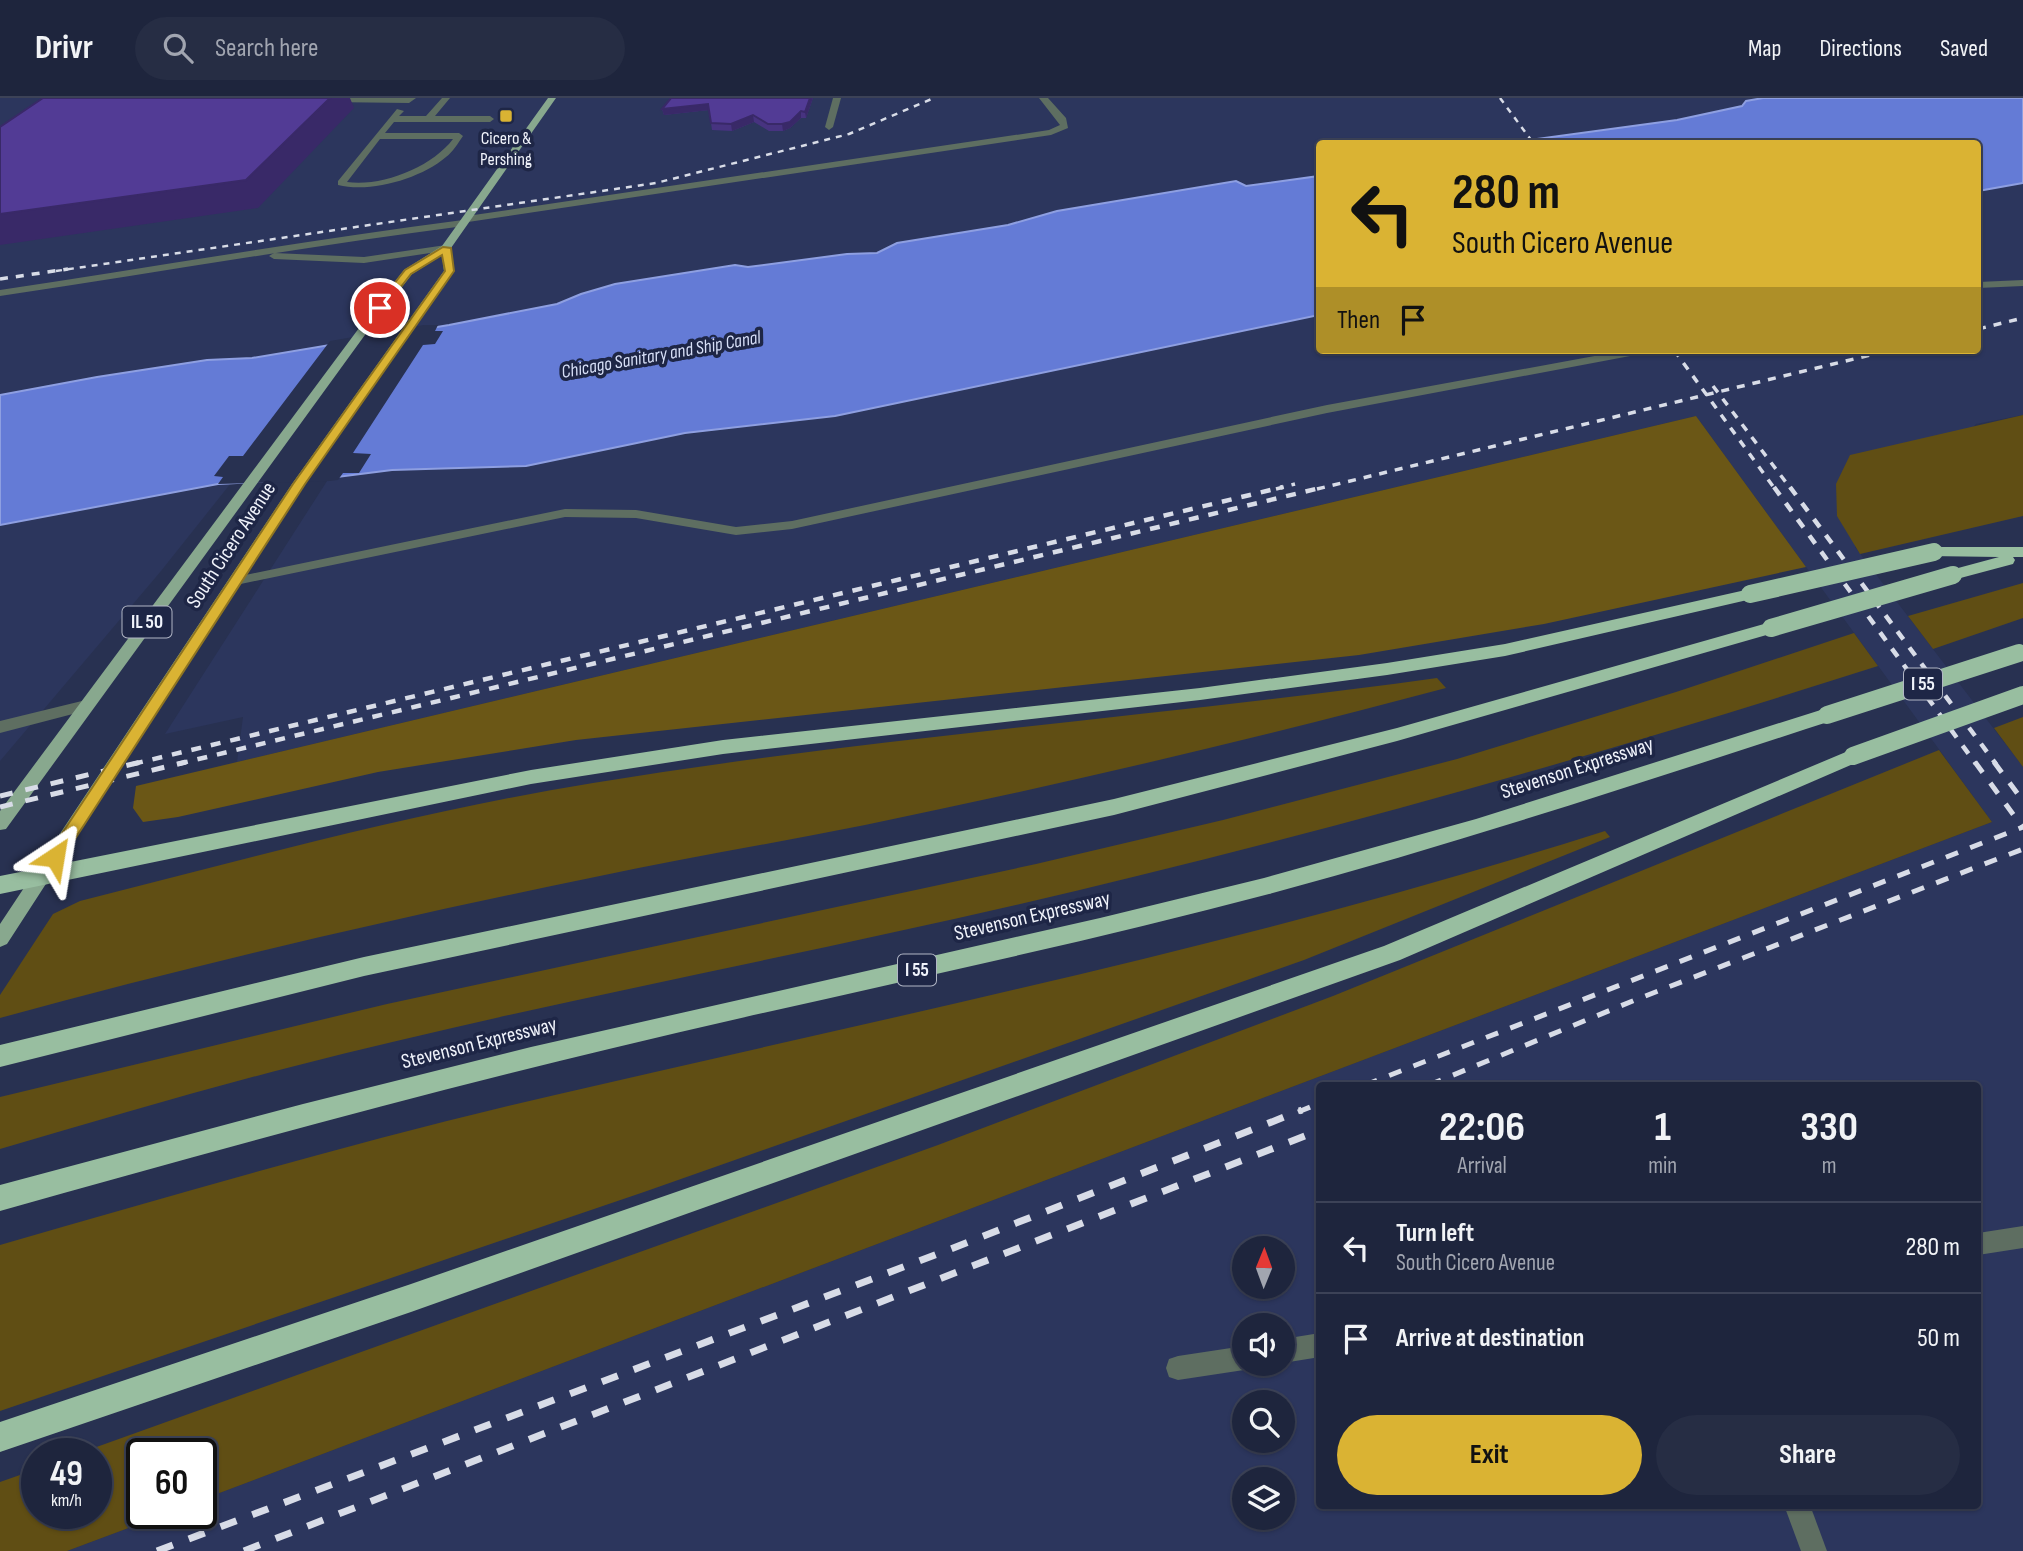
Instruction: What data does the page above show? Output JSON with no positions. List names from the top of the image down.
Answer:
{
  "streets": {
    "highway": ["I 55", "Stevenson Expressway"],
    "main road": ["South Cicero Avenue", "IL 50"]
  },
  "water": ["Chicago Sanitary and Ship Canal"],
  "places": {
    "transit": ["Cicero & Pershing"]
  },
  "north": "top",
  "page": {
    "header": "Drivr",
    "search": "Search here",
    "nav": ["Map", "Directions", "Saved"],
    "turn": ["280 m", "South Cicero Avenue"],
    "then": "Then",
    "eta": [
      "22:06",
      "Arrival",
      "1",
      "min",
      "330",
      "m"
    ],
    "list": [
      {
        "name": "Turn left",
        "note": "South Cicero Avenue",
        "value": "280 m"
      },
      {
        "name": "Arrive at destination",
        "value": "50 m"
      }
    ],
    "buttons": ["Exit", "Share"],
    "speed": "49 km/h",
    "limit": "60"
  }
}
